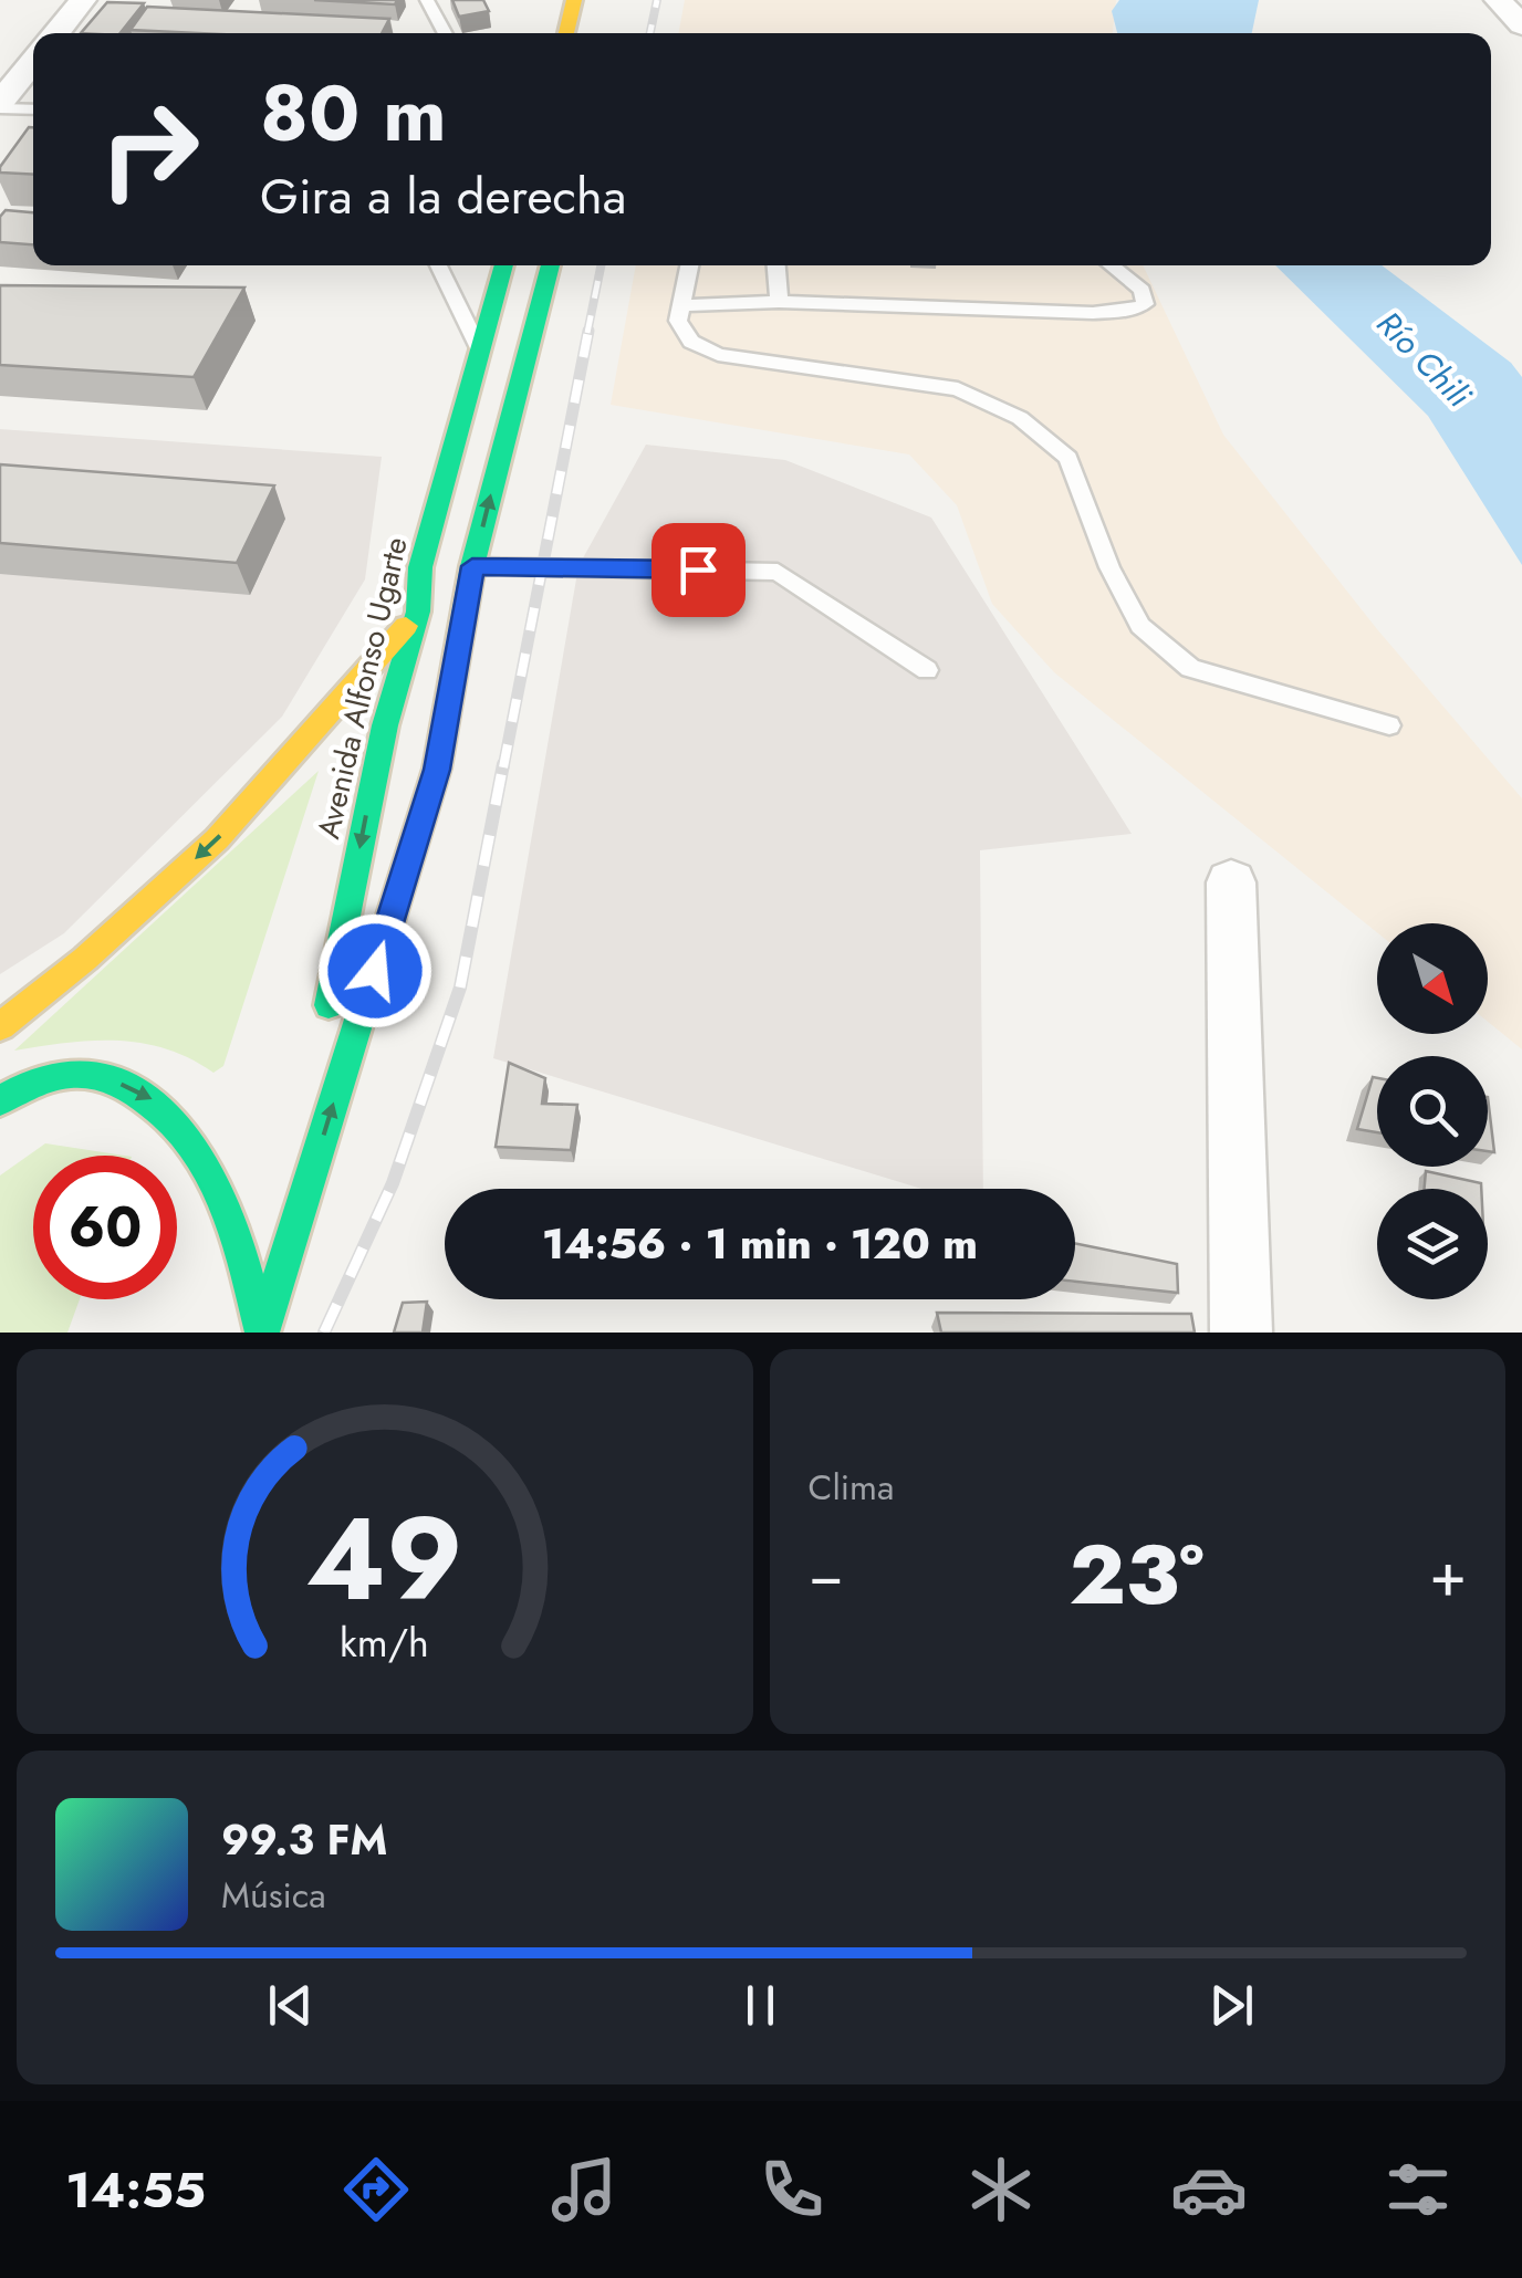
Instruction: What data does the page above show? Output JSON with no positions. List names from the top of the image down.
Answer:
{
  "streets": {
    "main road": ["Avenida Alfonso Ugarte"]
  },
  "water": ["Río Chili"],
  "north": "bottom right",
  "page": {
    "turn": ["80 m", "Gira a la derecha"],
    "limit": "60",
    "trip": "14:56 · 1 min · 120 m",
    "tile": "Clima",
    "heat": ["−", "23°", "+"],
    "song": ["99.3 FM", "Música"],
    "tabs": "14:55",
    "gauge": ["49", "km/h"]
  }
}
